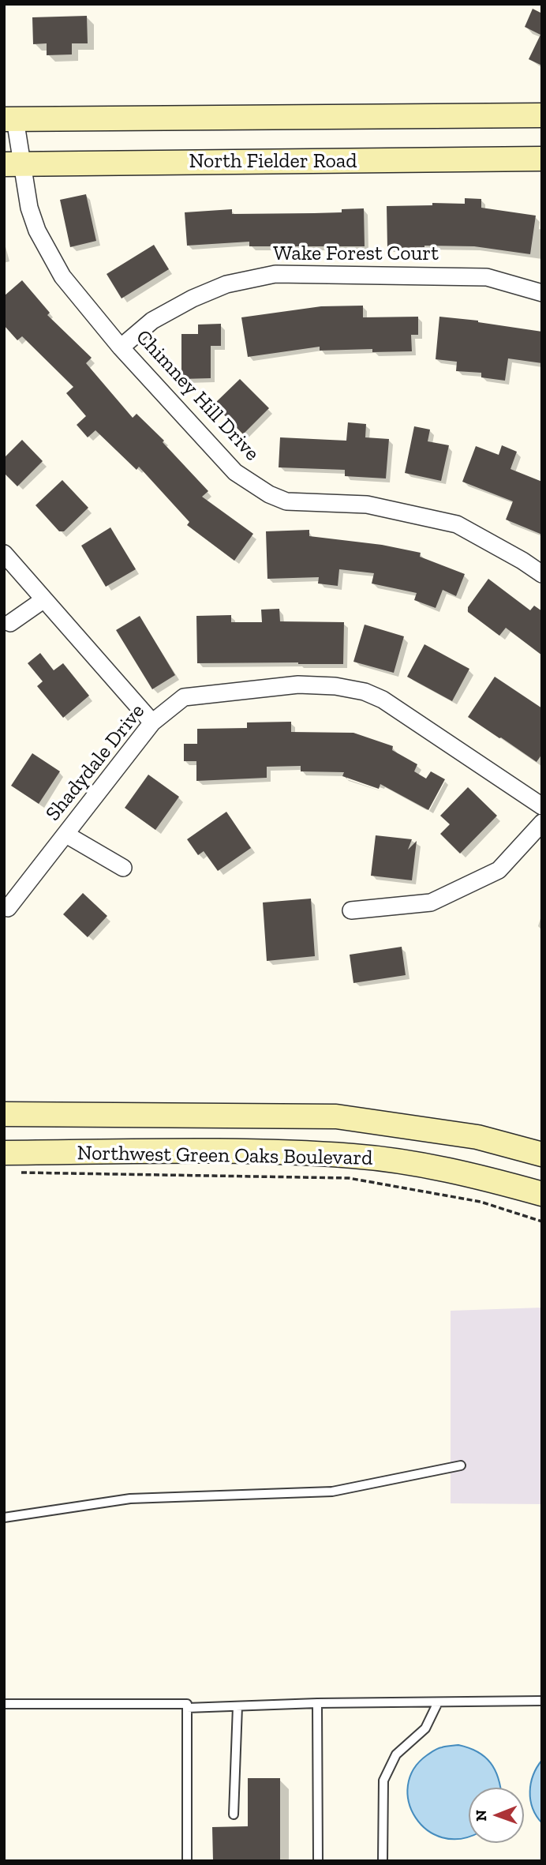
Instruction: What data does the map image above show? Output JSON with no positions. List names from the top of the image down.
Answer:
{
  "streets": {
    "main road": ["North Fielder Road", "Northwest Green Oaks Boulevard"],
    "street": ["Wake Forest Court", "Chimney Hill Drive", "Shadydale Drive"]
  },
  "crossings": [
    ["North Fielder Road", "Chimney Hill Drive"],
    ["Wake Forest Court", "Chimney Hill Drive"]
  ],
  "north": "left"
}
